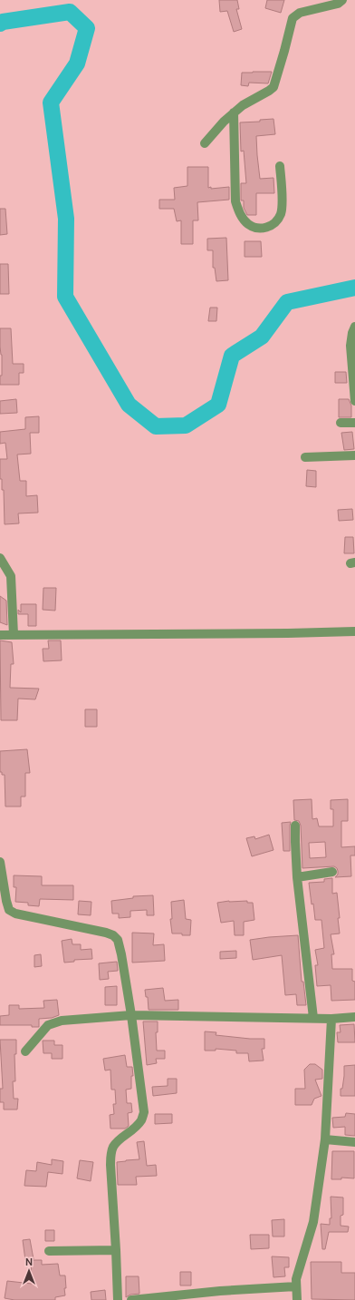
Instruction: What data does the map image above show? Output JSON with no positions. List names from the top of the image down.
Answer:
{
  "north": "top"
}
